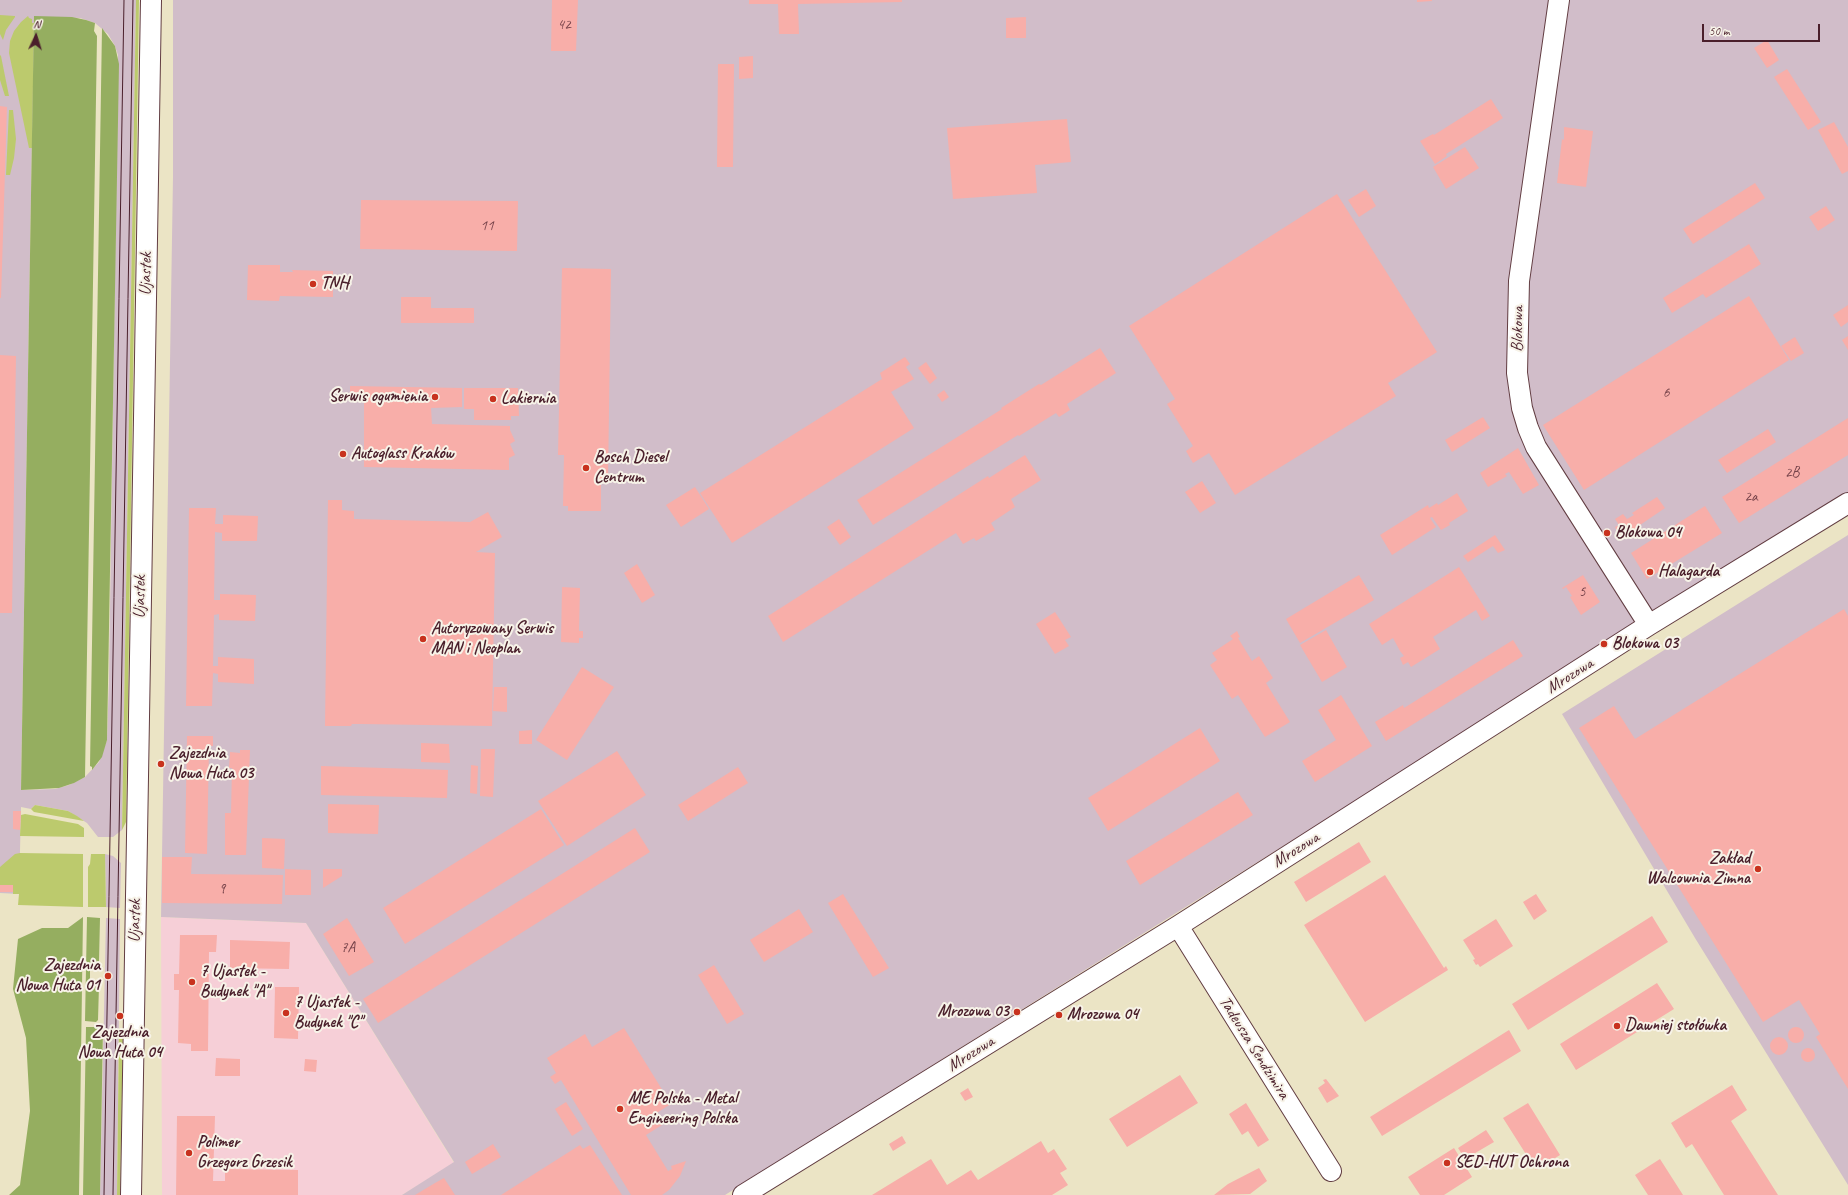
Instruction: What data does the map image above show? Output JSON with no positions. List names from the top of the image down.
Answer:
{
  "streets": {
    "street": [
      "Ujastek",
      "Blokowa",
      "Mrozowa",
      "Tadeusza Sendzimira"
    ]
  },
  "crossings": [
    ["Blokowa", "Mrozowa"],
    ["Mrozowa", "Tadeusza Sendzimira"]
  ],
  "places": [
    "TNH",
    "Serwis ogumienia",
    "Lakiernia",
    "Autoglass Kraków",
    "Bosch Diesel Centrum",
    "Blokowa 04",
    "Halagarda",
    "Autoryzowany Serwis MAN i Neoplan",
    "Blokowa 03",
    "Zajezdnia Nowa Huta 03",
    "Zakład Walcownia Zimna",
    "Zajezdnia Nowa Huta 01",
    "7 Ujastek - Budynek \"A\"",
    "Mrozowa 03",
    "7 Ujastek - Budynek \"C\"",
    "Mrozowa 04",
    "Zajezdnia Nowa Huta 04",
    "Dawniej stołówka",
    "ME Polska - Metal Engineering Polska",
    "Polimer Grzegorz Grzesik",
    "SED-HUT Ochrona"
  ],
  "house_numbers": [
    "42",
    "11",
    "6",
    "2B",
    "2a",
    "5",
    "9",
    "7A"
  ],
  "scale_bar": "50 m",
  "north": "top"
}
